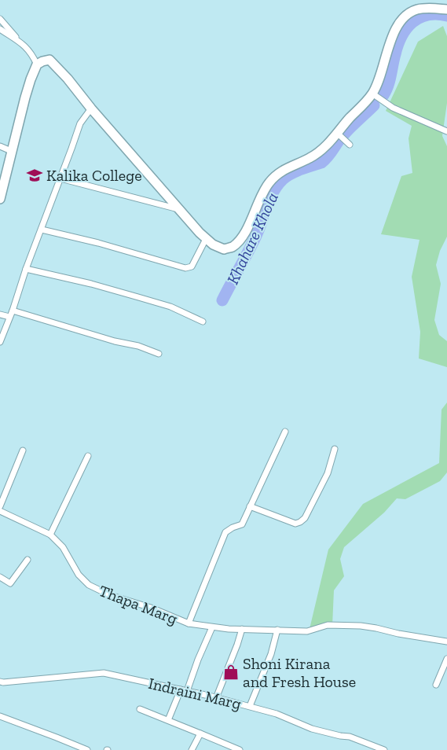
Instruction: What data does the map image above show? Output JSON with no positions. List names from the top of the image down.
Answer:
{
  "streets": {
    "street": ["Thapa Marg", "Indraini Marg"]
  },
  "water": ["Khahare Khola"],
  "places": {
    "school or university": ["Kalika College"],
    "shop": ["Shoni Kirana and Fresh House"]
  }
}
